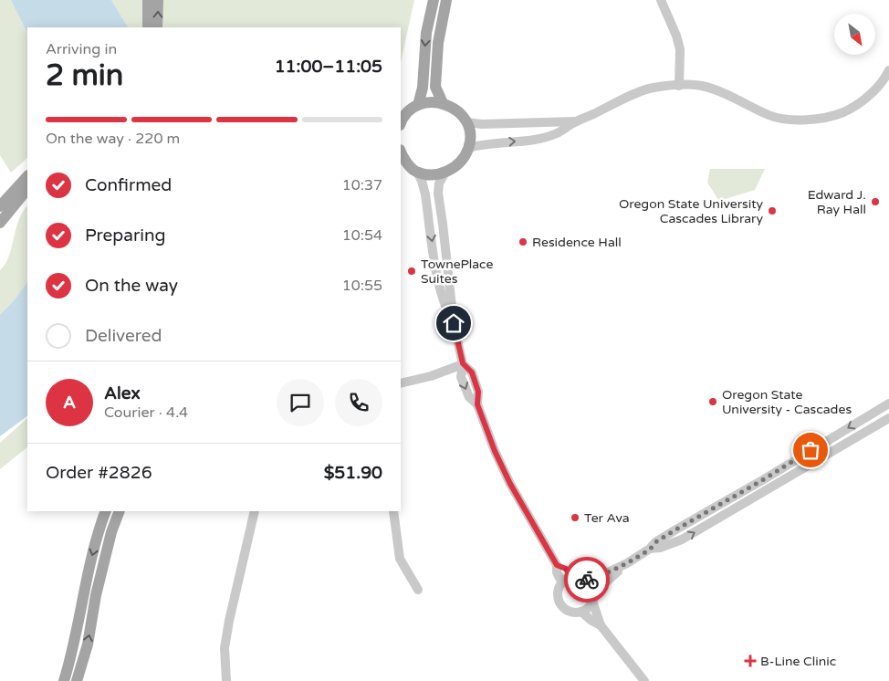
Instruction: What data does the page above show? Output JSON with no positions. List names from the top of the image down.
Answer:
{
  "places": {
    "other": [
      "Edward J. Ray Hall",
      "Oregon State University Cascades Library",
      "Residence Hall",
      "TownePlace Suites",
      "Oregon State University - Cascades",
      "Ter Ava"
    ],
    "health": ["B-Line Clinic"]
  },
  "north": "bottom right",
  "page": {
    "heading": ["2 min", "Arriving in", "11:00–11:05"],
    "panel": [
      "Alex",
      "Courier · 4.4",
      "Order #2826",
      "$51.90"
    ],
    "bar": "On the way · 220 m",
    "list": [
      ["Confirmed", "10:37"],
      ["Preparing", "10:54"],
      ["On the way", "10:55"],
      "Delivered"
    ],
    "round": "A"
  }
}
